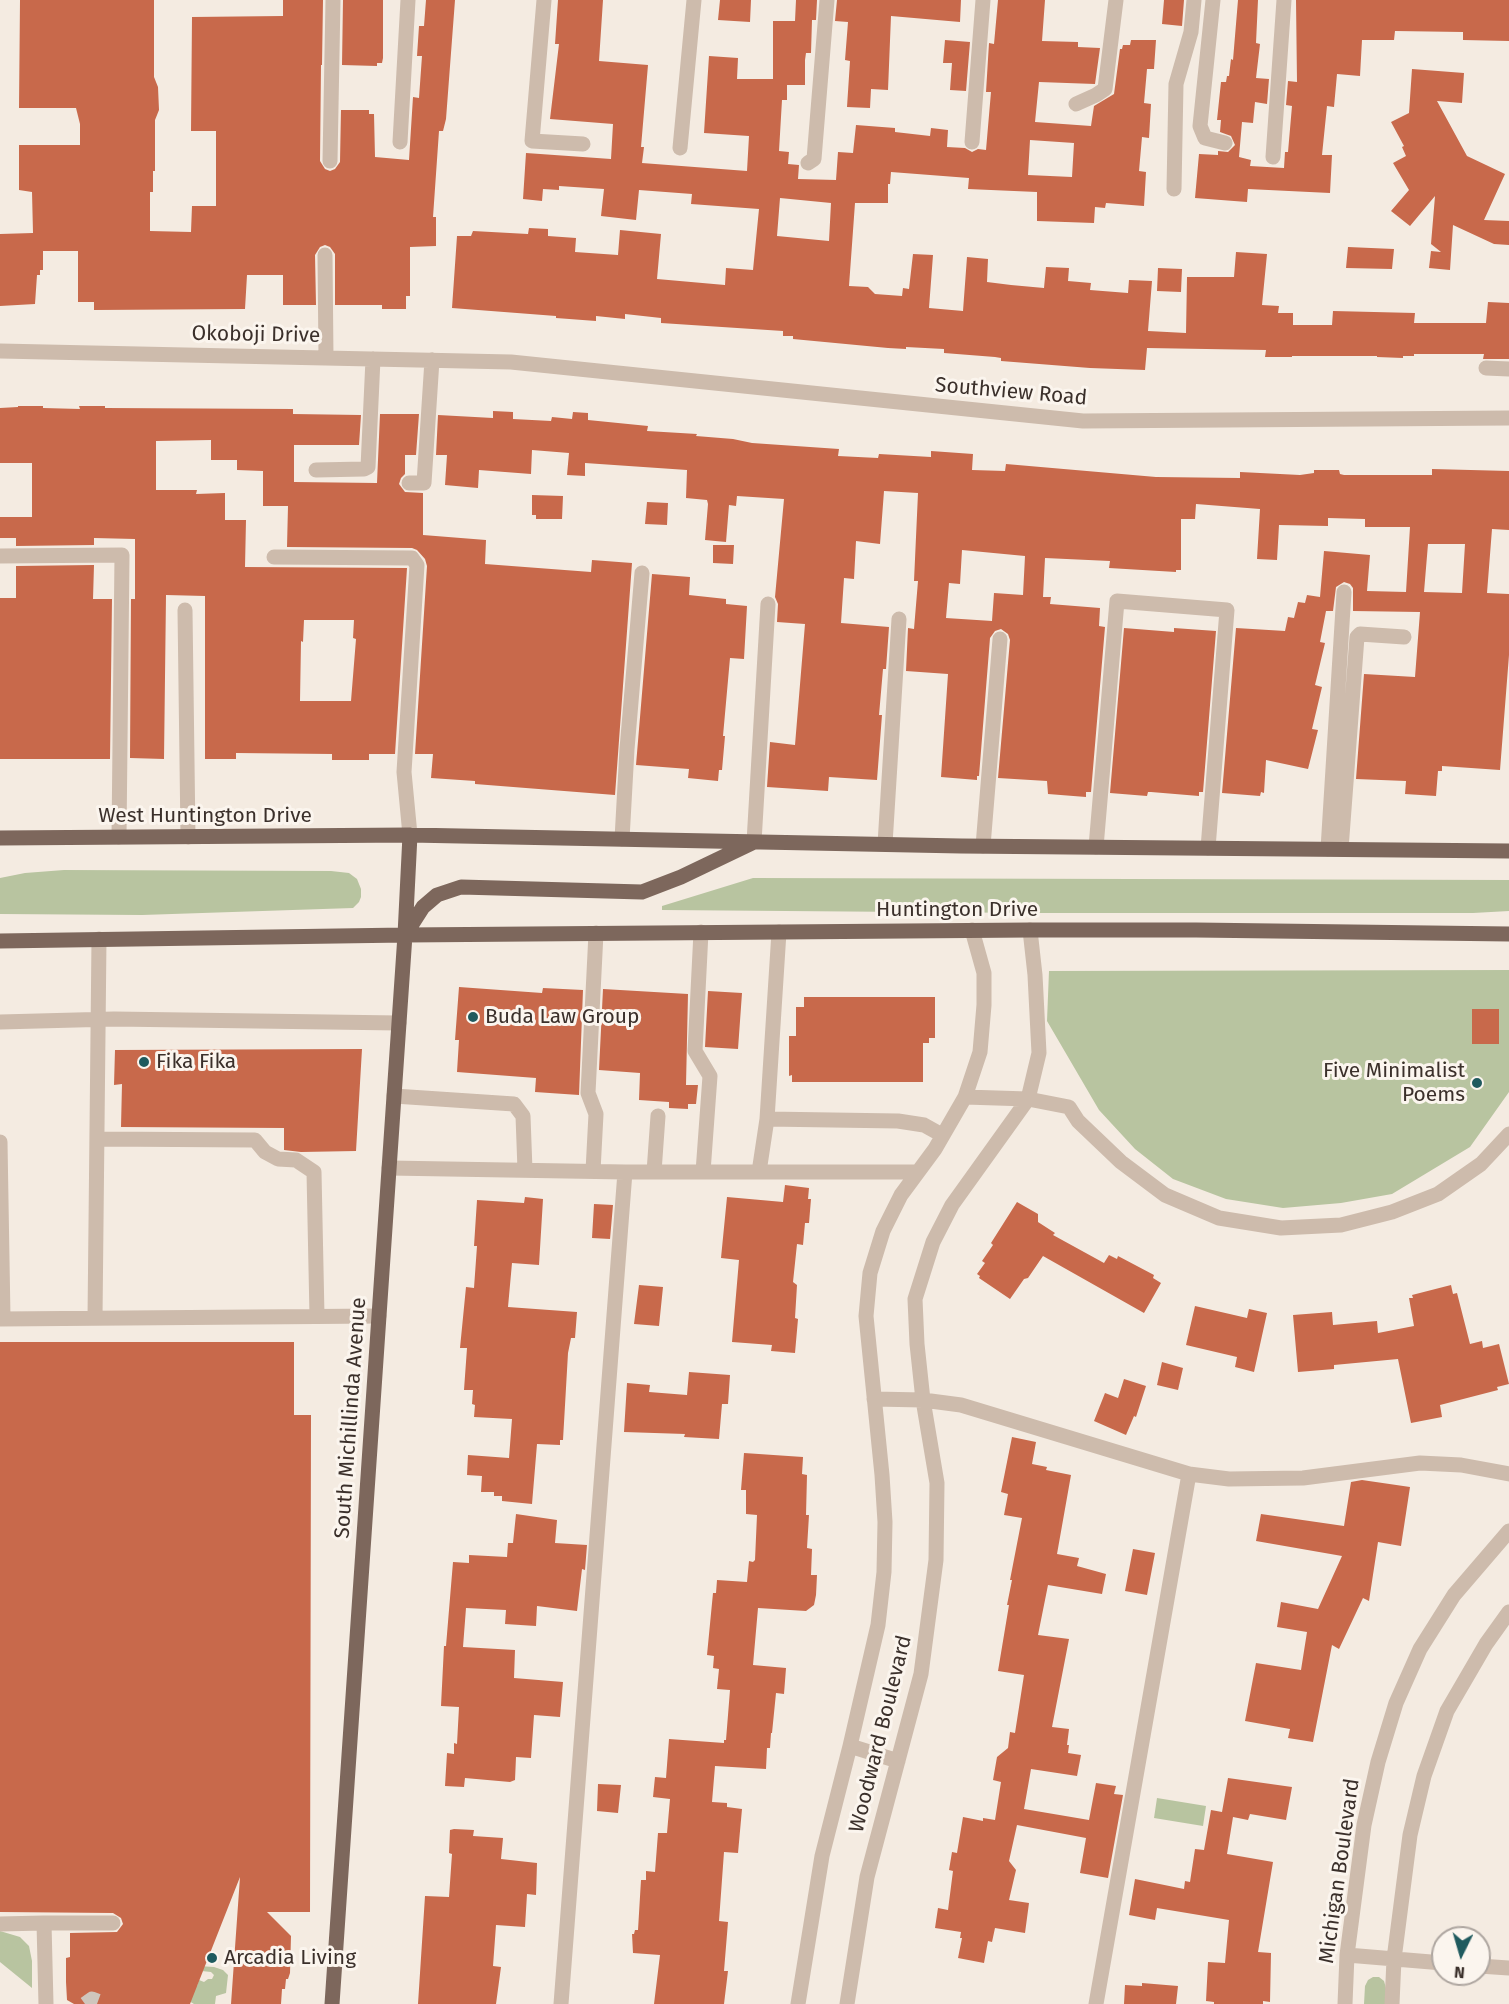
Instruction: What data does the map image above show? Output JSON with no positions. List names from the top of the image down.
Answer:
{
  "streets": {
    "main road": ["West Huntington Drive", "Huntington Drive", "South Michillinda Avenue"],
    "street": [
      "Okoboji Drive",
      "Southview Road",
      "Woodward Boulevard",
      "Michigan Boulevard"
    ]
  },
  "crossings": [
    ["Okoboji Drive", "Southview Road"],
    ["West Huntington Drive", "South Michillinda Avenue"],
    ["Huntington Drive", "South Michillinda Avenue"],
    ["Huntington Drive", "Woodward Boulevard"]
  ],
  "places": [
    "Buda Law Group",
    "Fika Fika",
    "Five Minimalist Poems",
    "Arcadia Living"
  ],
  "north": "bottom"
}
